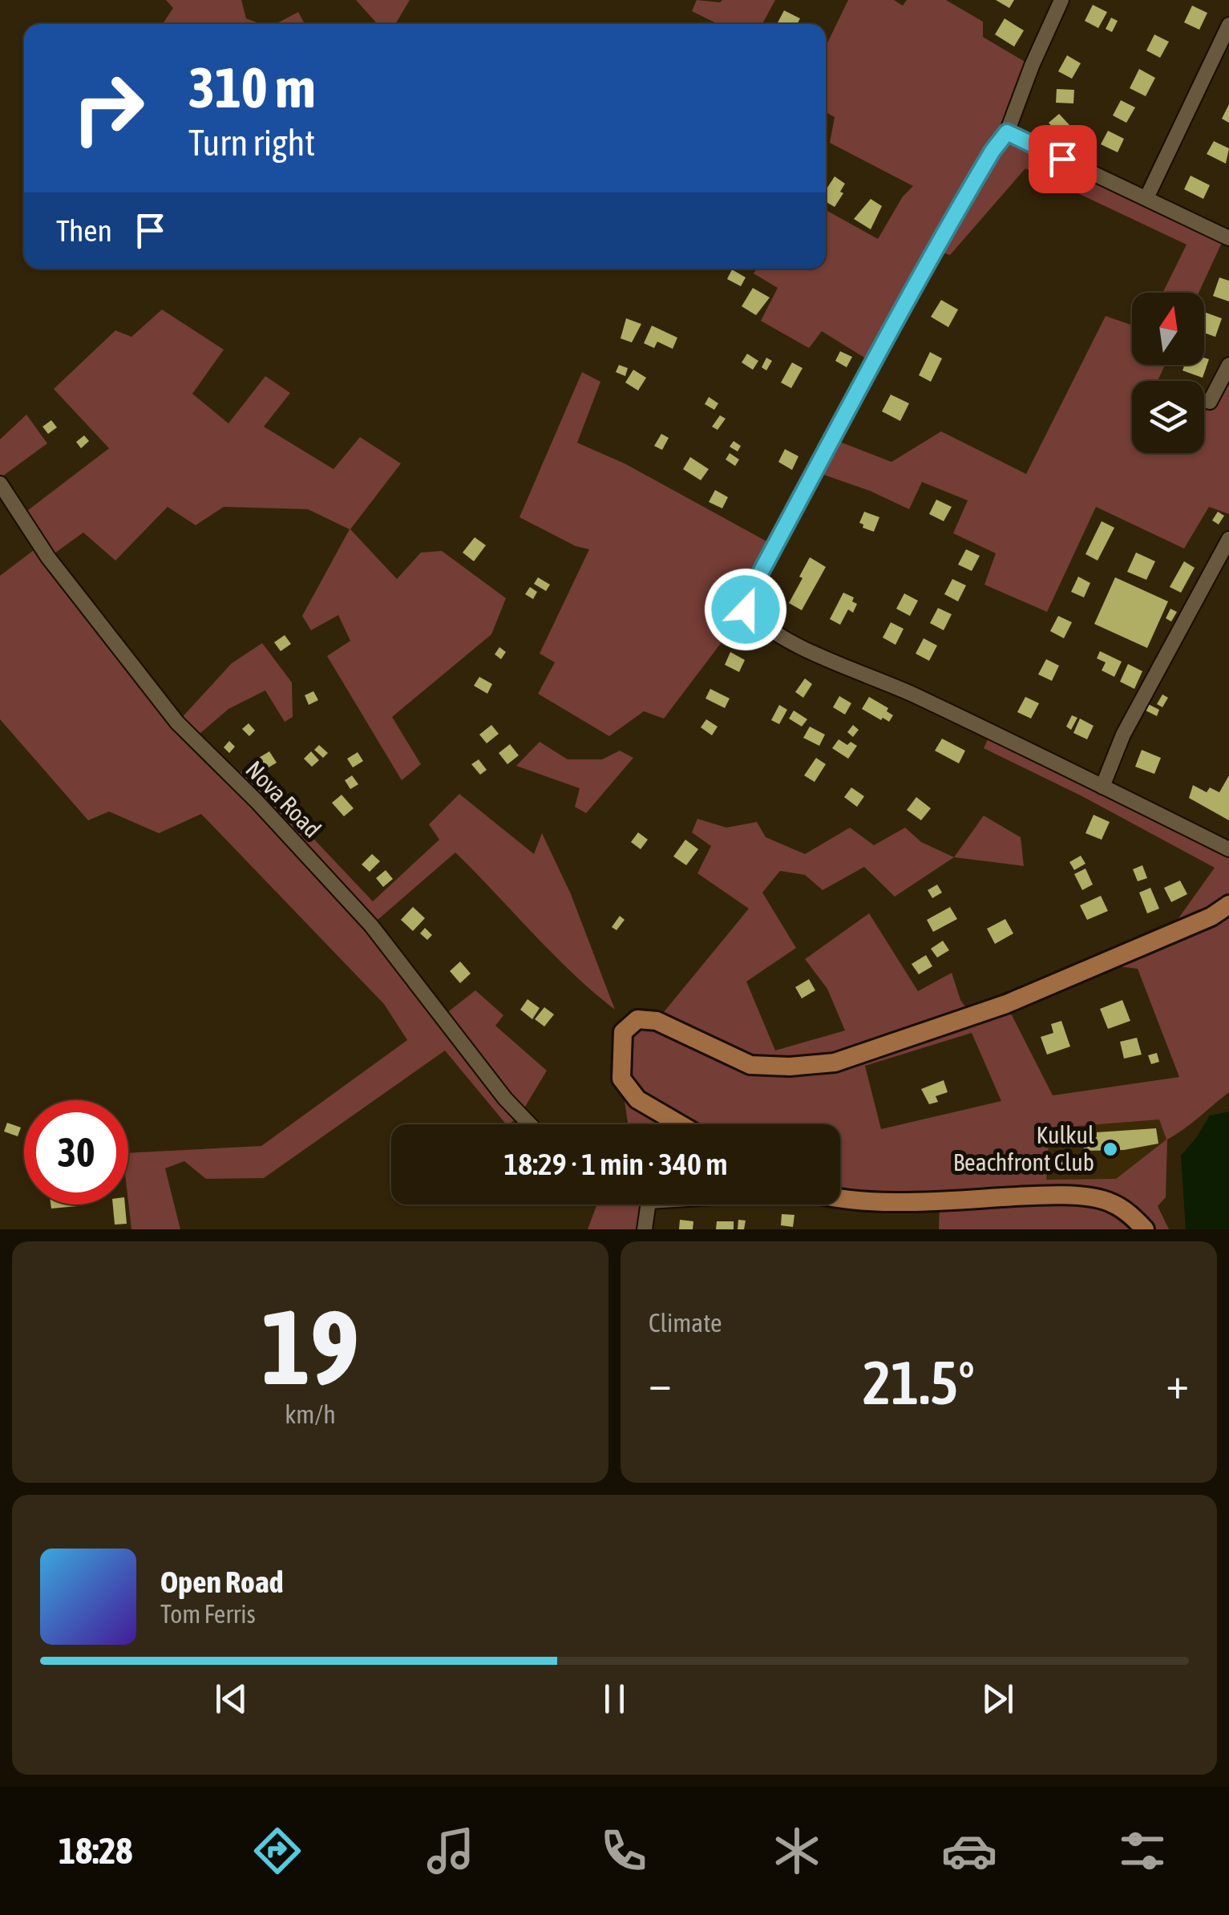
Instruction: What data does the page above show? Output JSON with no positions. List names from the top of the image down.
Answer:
{
  "streets": {
    "street": ["Nova Road"]
  },
  "places": ["Kulkul Beachfront Club"],
  "north": "top",
  "page": {
    "turn": ["310 m", "Turn right"],
    "then": "Then",
    "limit": "30",
    "trip": "18:29 · 1 min · 340 m",
    "tile": [
      ["19", "km/h"],
      "Climate"
    ],
    "heat": ["−", "21.5°", "+"],
    "song": ["Open Road", "Tom Ferris"],
    "tabs": "18:28"
  }
}
